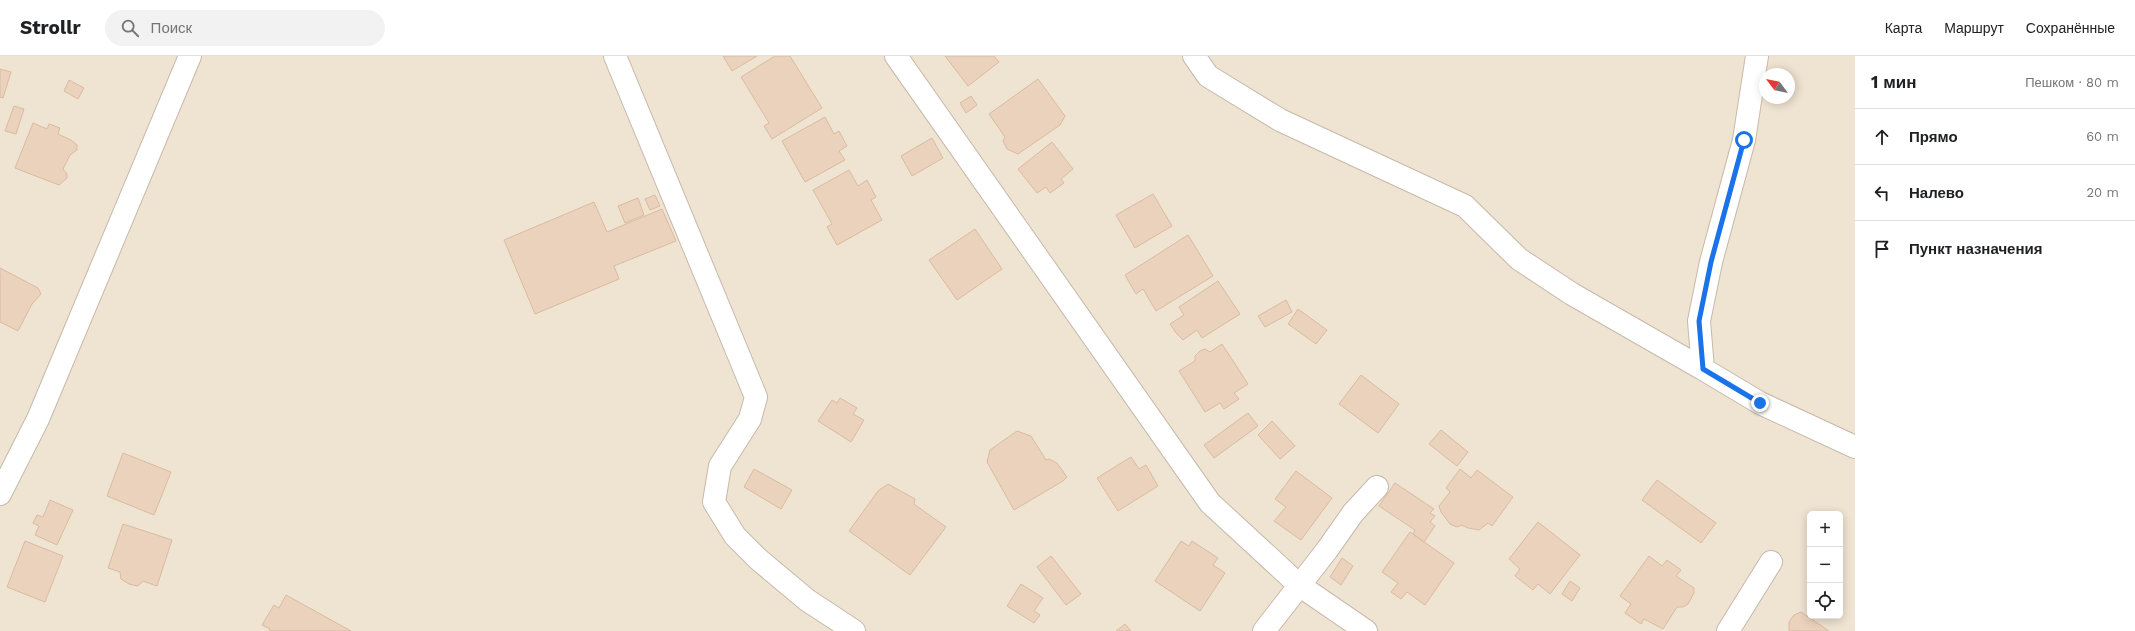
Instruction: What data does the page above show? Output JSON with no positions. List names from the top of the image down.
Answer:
{
  "north": "top left",
  "page": {
    "header": "Strollr",
    "search": "Поиск",
    "nav": ["Карта", "Маршрут", "Сохранённые"],
    "heading": ["1 мин", "Пешком · 80 m"],
    "list": [
      ["Прямо", "60 m"],
      ["Налево", "20 m"],
      "Пункт назначения"
    ],
    "map_buttons": ["+", "−"]
  }
}
